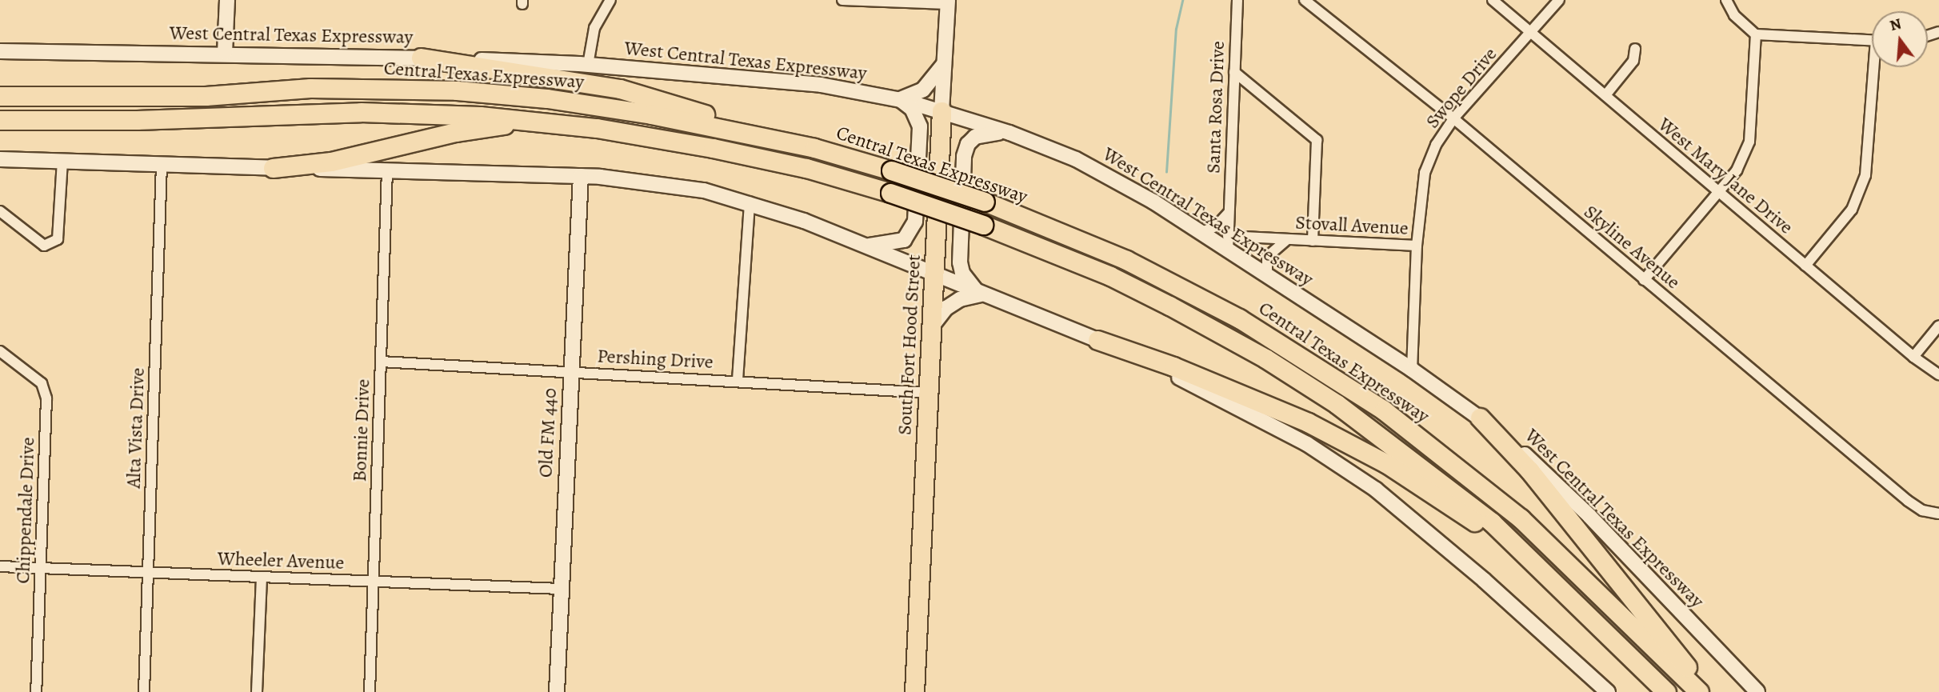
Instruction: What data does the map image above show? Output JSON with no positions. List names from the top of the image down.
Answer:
{
  "streets": {
    "highway": ["Central Texas Expressway", "South Fort Hood Street"],
    "main road": ["West Central Texas Expressway", "Old FM 440"],
    "street": [
      "Swope Drive",
      "Santa Rosa Drive",
      "West Mary Jane Drive",
      "Stovall Avenue",
      "Skyline Avenue",
      "Pershing Drive",
      "Alta Vista Drive",
      "Bonnie Drive",
      "Chippendale Drive",
      "Wheeler Avenue"
    ]
  },
  "crossings": [
    ["West Central Texas Expressway", "Santa Rosa Drive"],
    ["West Central Texas Expressway", "Stovall Avenue"],
    ["West Central Texas Expressway", "South Fort Hood Street"],
    ["Swope Drive", "West Mary Jane Drive"],
    ["Swope Drive", "Stovall Avenue"],
    ["Swope Drive", "Skyline Avenue"],
    ["Santa Rosa Drive", "Stovall Avenue"],
    ["South Fort Hood Street", "Pershing Drive"],
    ["Pershing Drive", "Bonnie Drive"],
    ["Pershing Drive", "Old FM 440"],
    ["Alta Vista Drive", "Wheeler Avenue"],
    ["Bonnie Drive", "Wheeler Avenue"],
    ["Old FM 440", "Wheeler Avenue"],
    ["Chippendale Drive", "Wheeler Avenue"]
  ],
  "north": "top"
}
